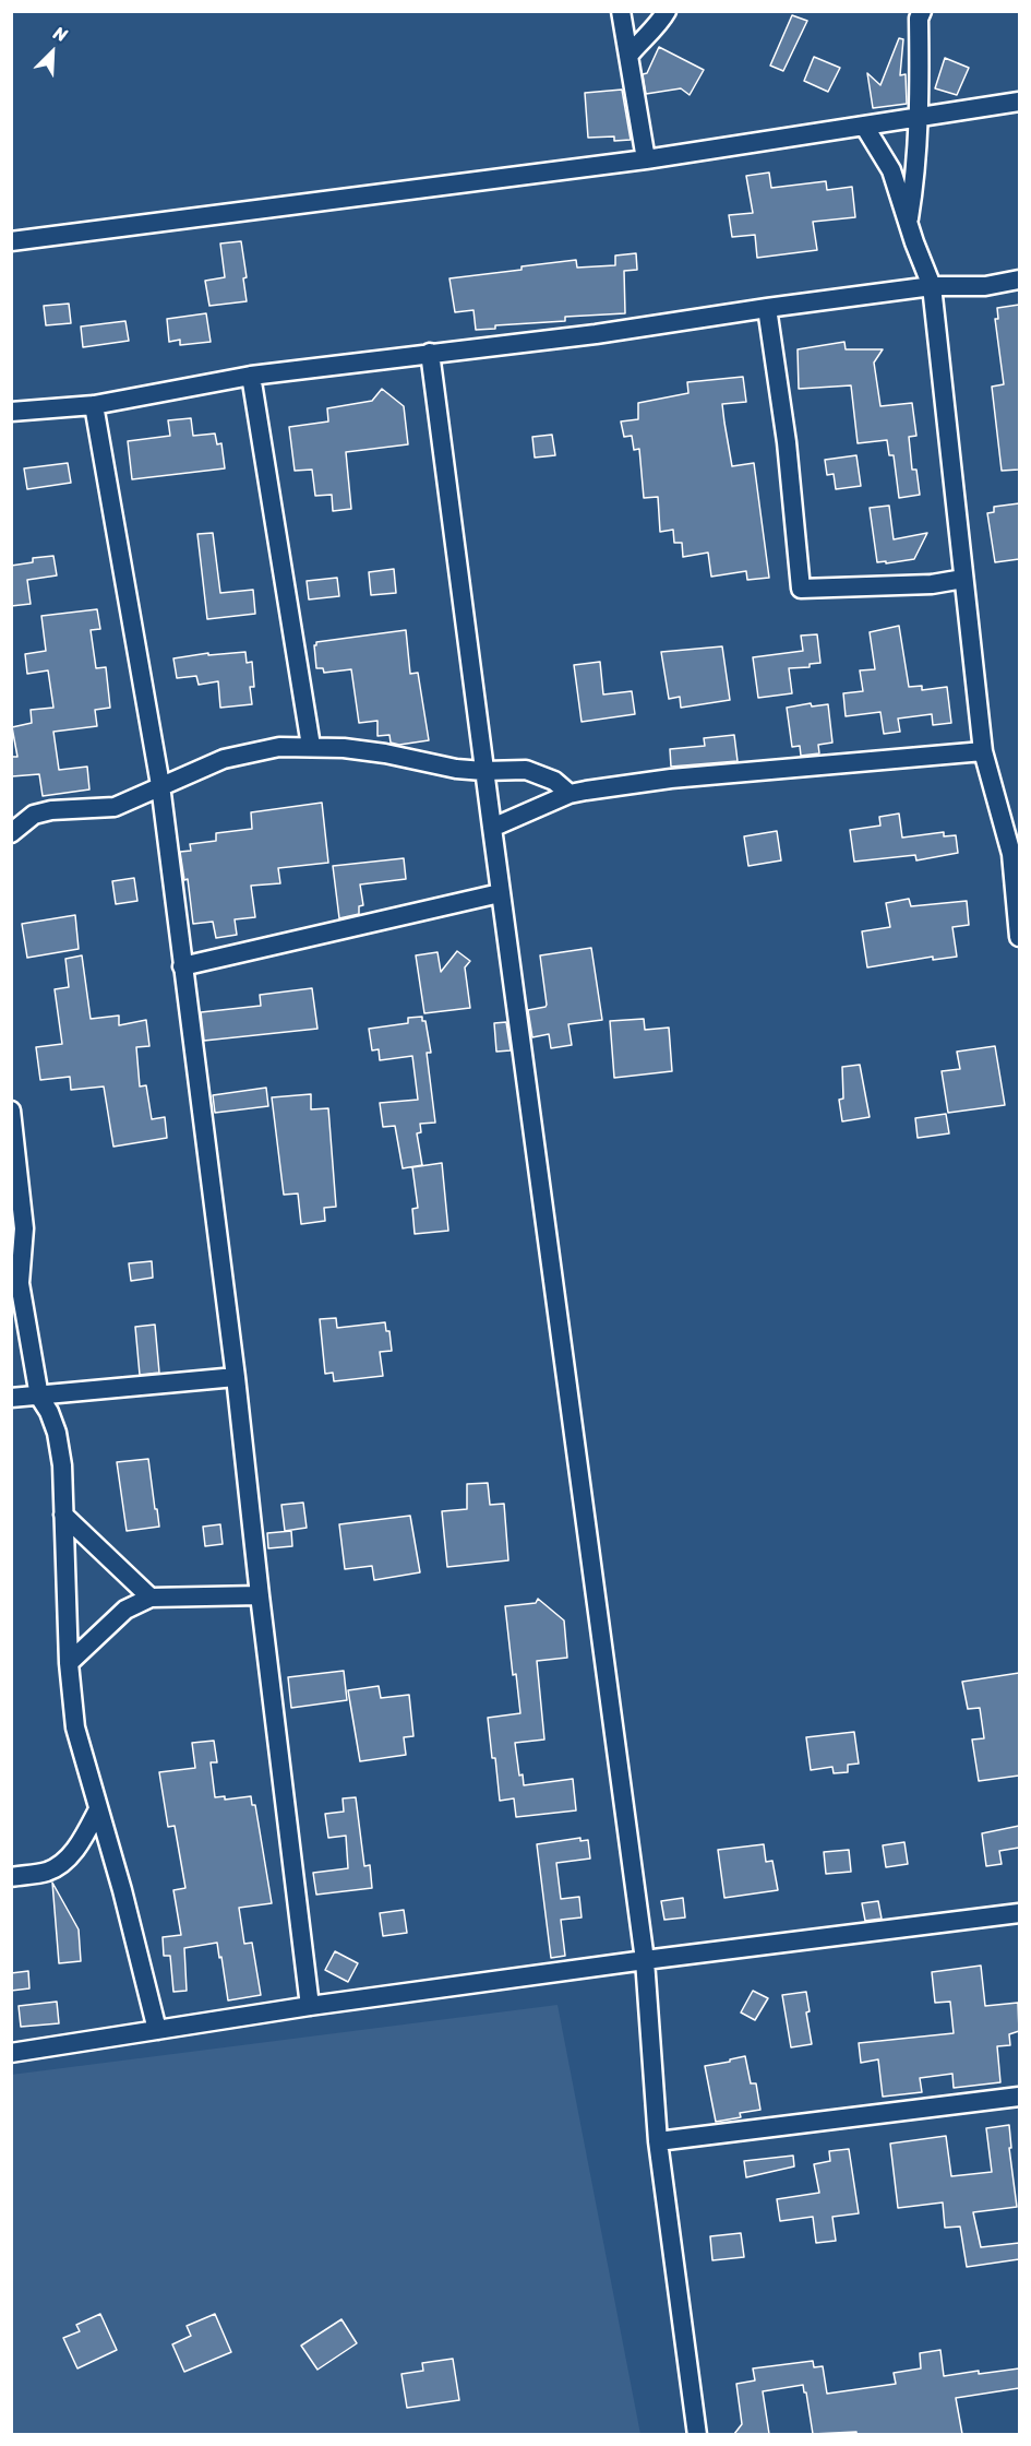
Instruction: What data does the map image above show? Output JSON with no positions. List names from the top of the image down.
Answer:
{
  "north": "top right"
}
